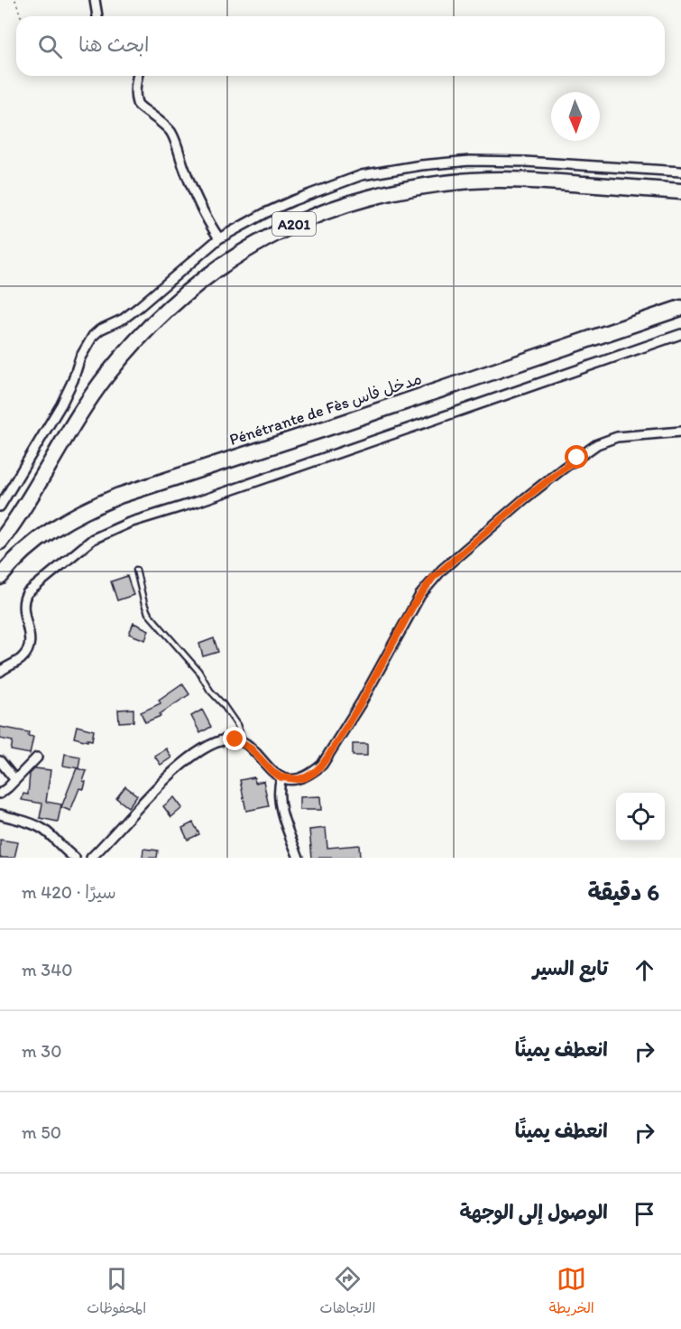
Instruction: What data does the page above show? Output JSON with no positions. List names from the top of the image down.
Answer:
{
  "streets": {
    "highway": ["A201", "Pénétrante de Fès مدخل فاس"]
  },
  "north": "bottom",
  "page": {
    "search": "ابحث هنا",
    "heading": ["6 دقيقة", "سيرًا · 420 m"],
    "list": [
      ["تابع السير", "340 m"],
      ["انعطف يمينًا", "30 m"],
      ["انعطف يمينًا", "50 m"],
      "الوصول إلى الوجهة"
    ],
    "nav": ["الخريطة", "الاتجاهات", "المحفوظات"]
  }
}
